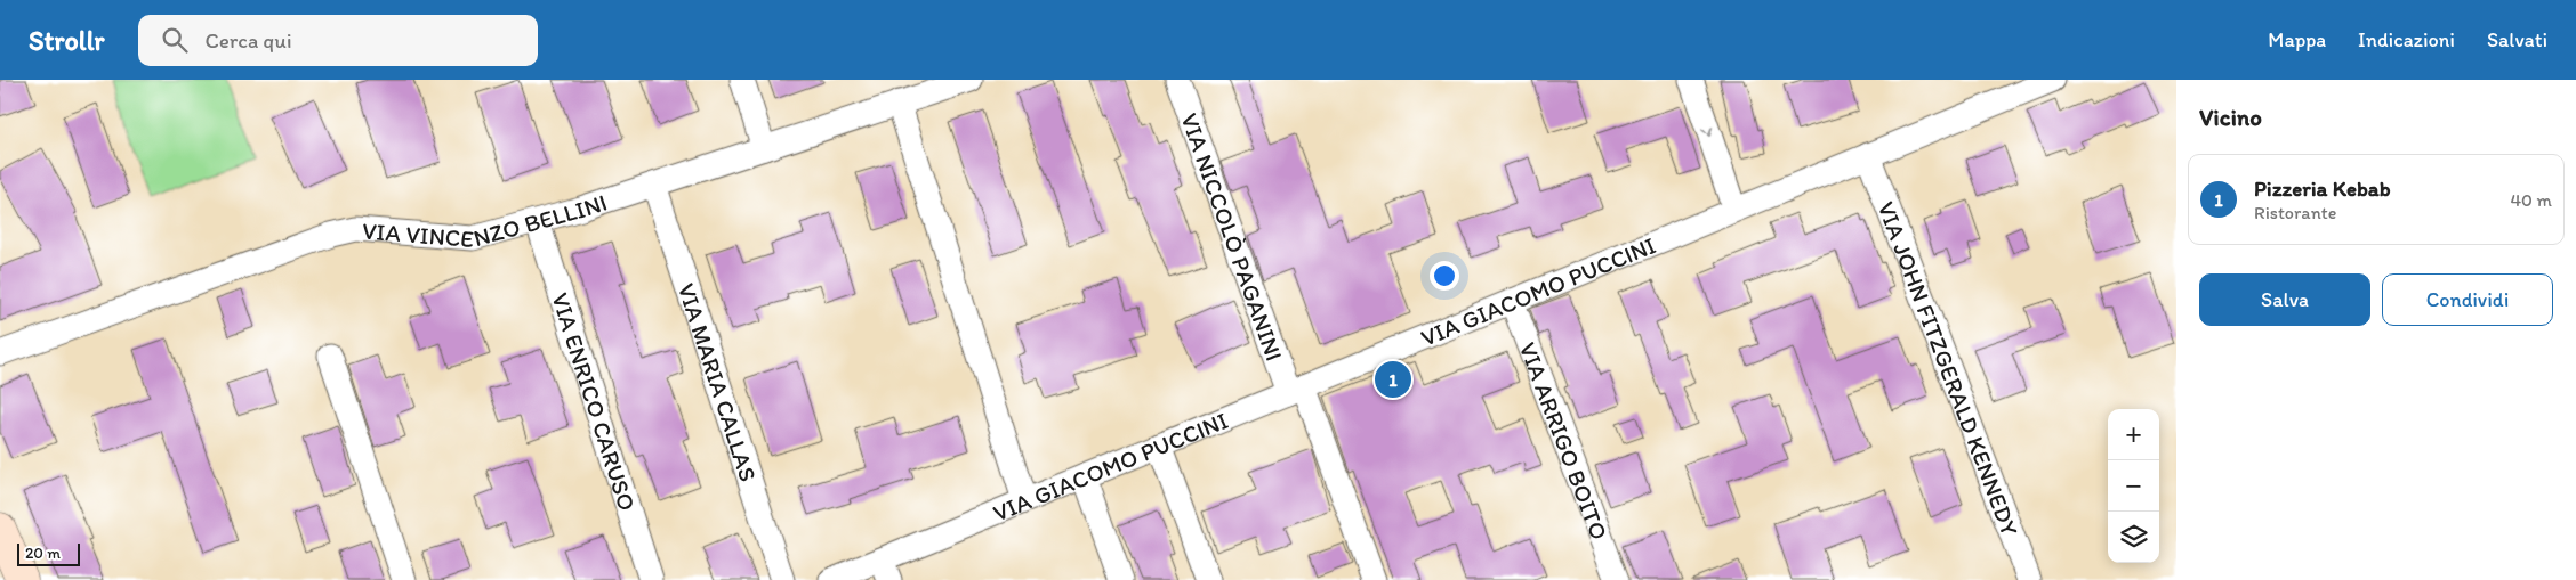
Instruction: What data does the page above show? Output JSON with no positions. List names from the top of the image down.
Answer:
{
  "streets": {
    "street": [
      "VIA VINCENZO BELLINI",
      "VIA NICCOLÒ PAGANINI",
      "VIA GIACOMO PUCCINI",
      "VIA JOHN FITZGERALD KENNEDY",
      "VIA MARIA CALLAS",
      "VIA ENRICO CARUSO",
      "VIA ARRIGO BOITO"
    ]
  },
  "crossings": [
    ["VIA VINCENZO BELLINI", "VIA MARIA CALLAS"],
    ["VIA VINCENZO BELLINI", "VIA ENRICO CARUSO"],
    ["VIA NICCOLÒ PAGANINI", "VIA GIACOMO PUCCINI"],
    ["VIA GIACOMO PUCCINI", "VIA JOHN FITZGERALD KENNEDY"],
    ["VIA GIACOMO PUCCINI", "VIA ARRIGO BOITO"]
  ],
  "scale_bar": "20 m",
  "page": {
    "header": "Strollr",
    "search": "Cerca qui",
    "nav": ["Mappa", "Indicazioni", "Salvati"],
    "heading": "Vicino",
    "list": [
      {
        "mark": "1",
        "name": "Pizzeria Kebab",
        "note": "Ristorante",
        "value": "40 m"
      }
    ],
    "buttons": ["Salva", "Condividi"],
    "pins": "1",
    "map_buttons": ["+", "−"],
    "scale": "20 m"
  }
}
